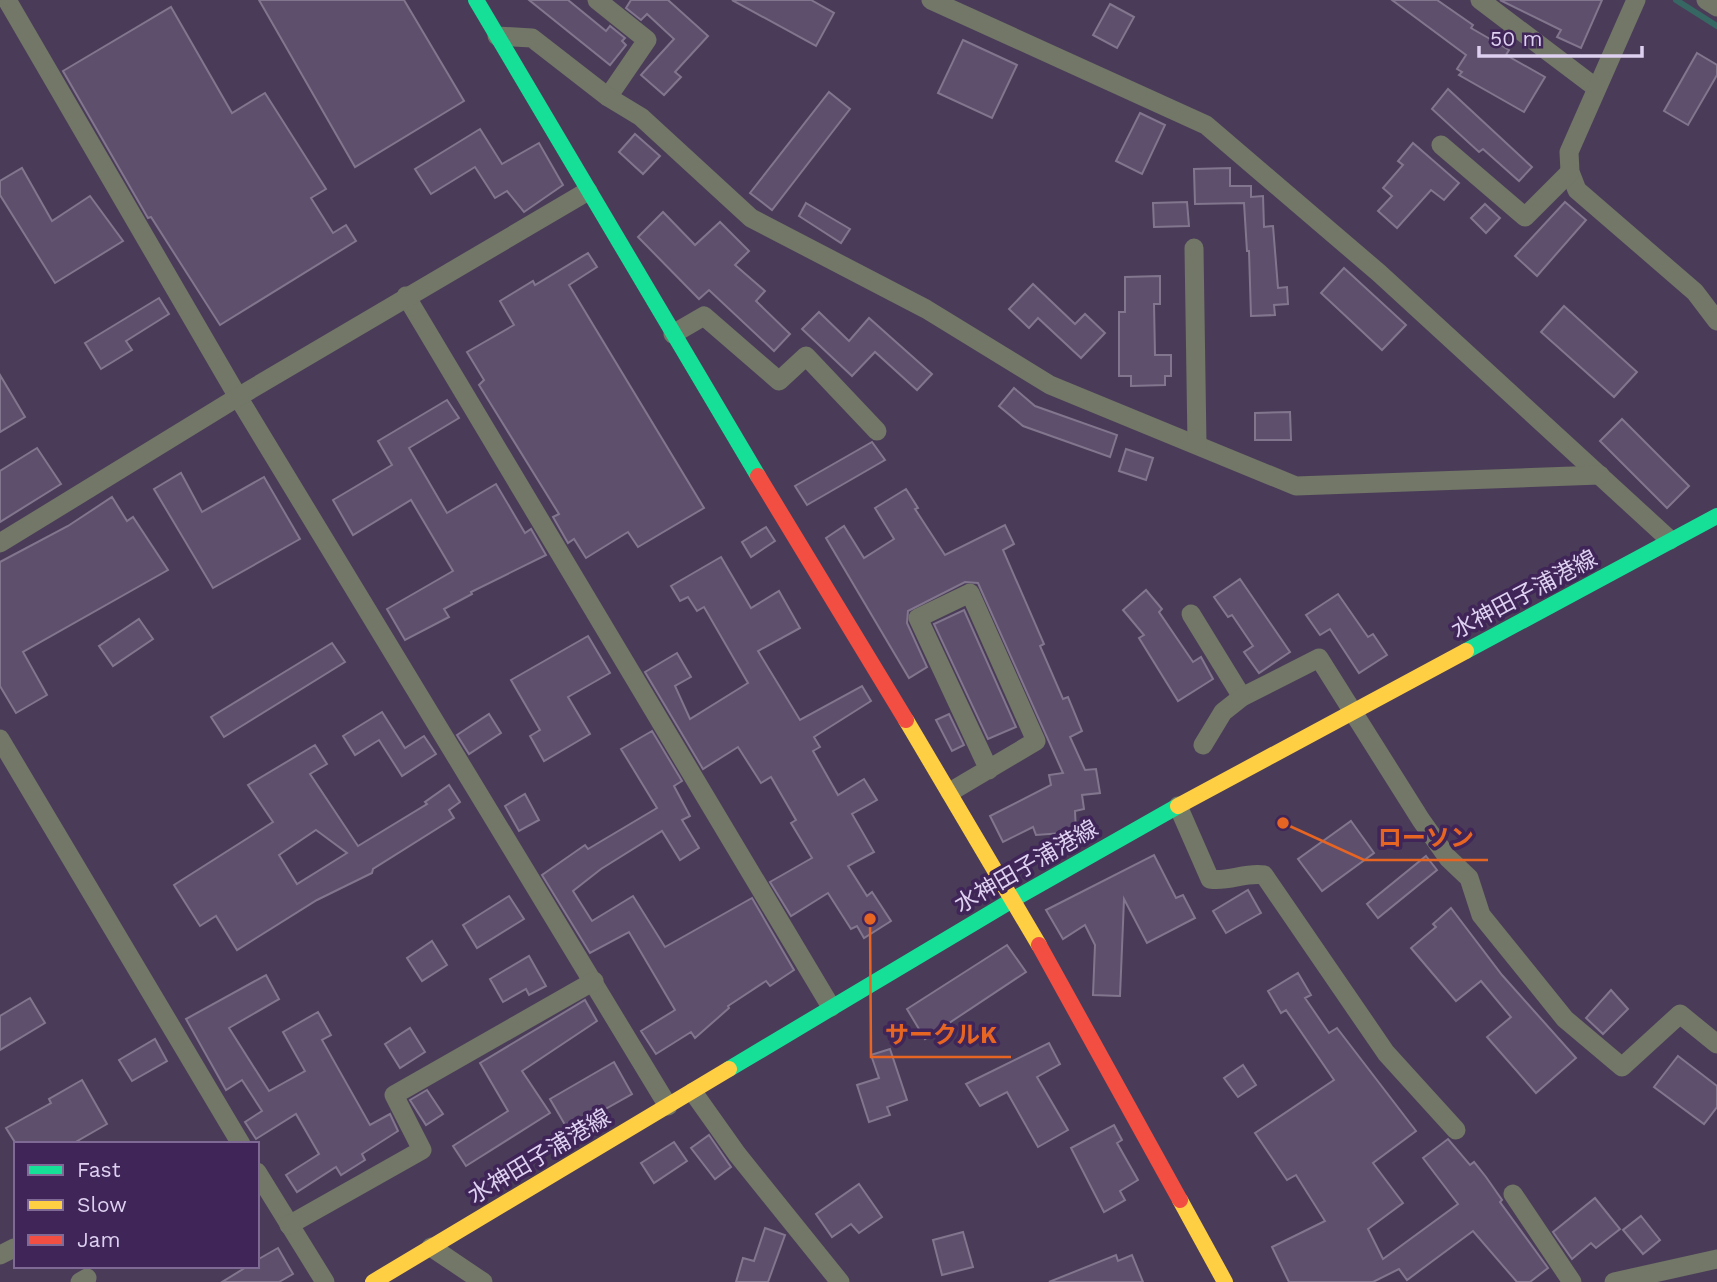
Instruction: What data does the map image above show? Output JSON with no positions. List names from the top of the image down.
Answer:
{
  "streets": {
    "main road": ["水神田子浦港線"]
  },
  "places": ["ローソン", "サークルK"],
  "legend": ["Fast", "Slow", "Jam"],
  "scale_bar": "50 m"
}
